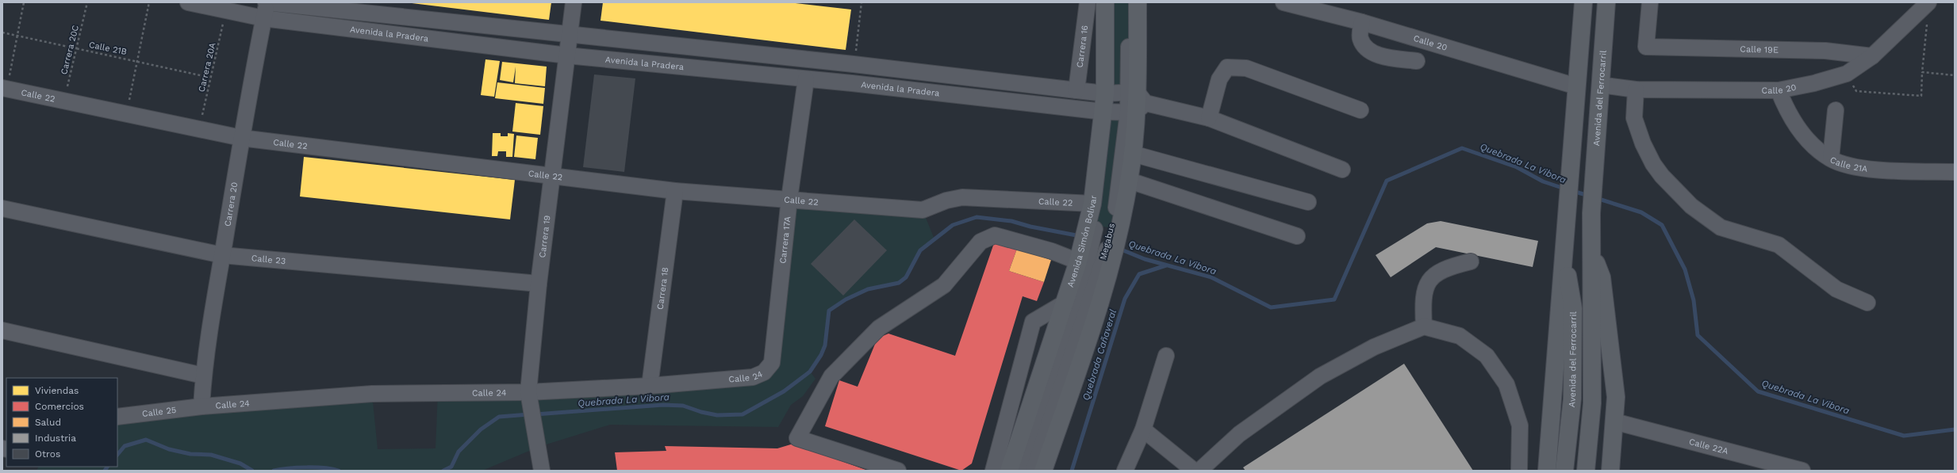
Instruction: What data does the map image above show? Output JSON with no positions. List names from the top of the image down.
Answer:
{
  "streets": {
    "main road": ["Avenida del Ferrocarril", "Avenida Simón Bolívar"],
    "street": [
      "Avenida la Pradera",
      "Calle 20",
      "Carrera 16",
      "Calle 19E",
      "Calle 22",
      "Calle 21A",
      "Carrera 20",
      "Carrera 19",
      "Carrera 17A",
      "Megabus",
      "Calle 23",
      "Carrera 18",
      "Calle 24",
      "Calle 25",
      "Calle 22A"
    ],
    "path": ["Calle 21B", "Carrera 20C", "Carrera 20A"]
  },
  "crossings": [
    ["Avenida la Pradera", "Carrera 16"],
    ["Avenida la Pradera", "Carrera 20A"],
    ["Avenida la Pradera", "Carrera 20"],
    ["Avenida la Pradera", "Carrera 19"],
    ["Avenida la Pradera", "Carrera 17A"],
    ["Avenida la Pradera", "Avenida Simón Bolívar"],
    ["Avenida la Pradera", "Megabus"],
    ["Calle 20", "Calle 19E"],
    ["Calle 20", "Avenida del Ferrocarril"],
    ["Calle 20", "Calle 21A"],
    ["Calle 21B", "Carrera 20C"],
    ["Calle 21B", "Carrera 20A"],
    ["Carrera 20C", "Calle 22"],
    ["Carrera 20A", "Calle 22"],
    ["Calle 22", "Carrera 20"],
    ["Calle 22", "Carrera 19"],
    ["Calle 22", "Carrera 17A"],
    ["Calle 22", "Avenida Simón Bolívar"],
    ["Calle 22", "Carrera 18"],
    ["Carrera 20", "Calle 23"],
    ["Carrera 20", "Calle 24"],
    ["Carrera 20", "Calle 25"],
    ["Carrera 19", "Calle 23"],
    ["Carrera 19", "Calle 24"],
    ["Carrera 17A", "Calle 24"],
    ["Avenida Simón Bolívar", "Megabus"],
    ["Carrera 18", "Calle 24"],
    ["Calle 24", "Calle 25"]
  ],
  "water": ["Quebrada La Vibora", "Quebrada Cañaveral"],
  "legend": [
    "Viviendas",
    "Comercios",
    "Salud",
    "Industria",
    "Otros"
  ]
}
